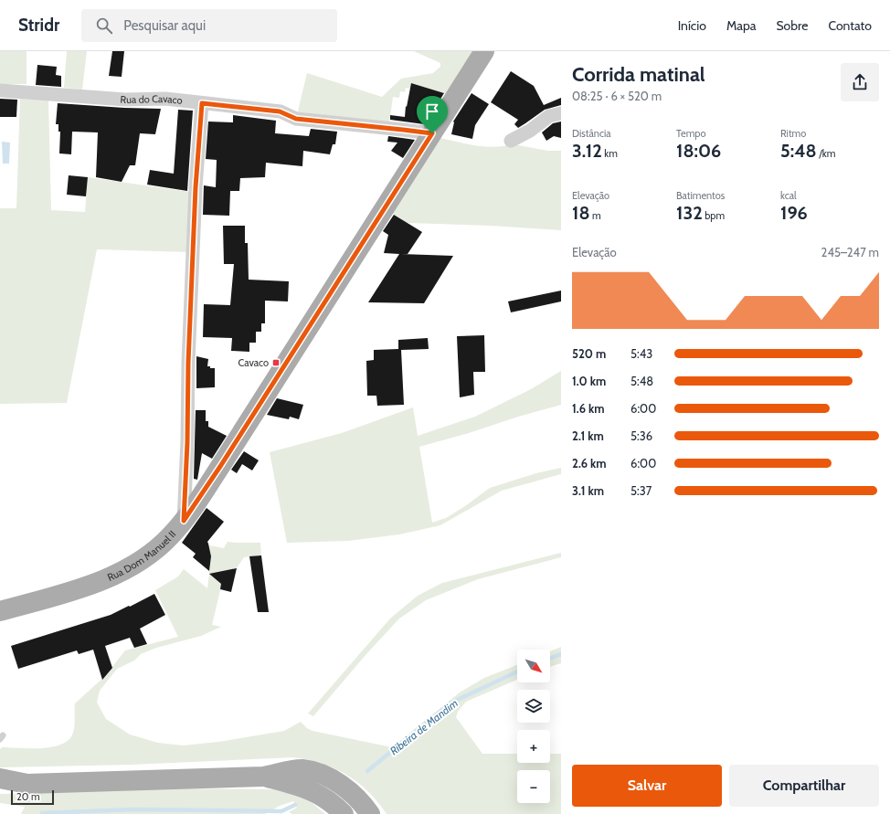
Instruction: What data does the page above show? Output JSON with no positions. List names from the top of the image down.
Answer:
{
  "streets": {
    "main road": ["Rua Dom Manuel II"],
    "street": ["Rua do Cavaco"]
  },
  "crossings": [
    ["Rua do Cavaco", "Rua Dom Manuel II"]
  ],
  "water": ["Ribeira de Mandim"],
  "places": {
    "transit": ["Cavaco"]
  },
  "scale_bar": "20 m",
  "north": "bottom right",
  "page": {
    "header": "Stridr",
    "search": "Pesquisar aqui",
    "nav": [
      "Início",
      "Mapa",
      "Sobre",
      "Contato"
    ],
    "heading": ["Corrida matinal", "08:25 · 6 × 520 m"],
    "stats": [
      ["Distância", "3.12 km"],
      ["Tempo", "18:06"],
      ["Ritmo", "5:48 /km"],
      ["Elevação", "18 m"],
      ["Batimentos", "132 bpm"],
      ["kcal", "196"]
    ],
    "chart": ["Elevação", "245–247 m"],
    "list": [
      {
        "name": "520 m",
        "note": "5:43"
      },
      {
        "name": "1.0 km",
        "note": "5:48"
      },
      {
        "name": "1.6 km",
        "note": "6:00"
      },
      {
        "name": "2.1 km",
        "note": "5:36"
      },
      {
        "name": "2.6 km",
        "note": "6:00"
      },
      {
        "name": "3.1 km",
        "note": "5:37"
      }
    ],
    "map_buttons": ["+", "−"],
    "buttons": ["Salvar", "Compartilhar"],
    "scale": "20 m"
  }
}
